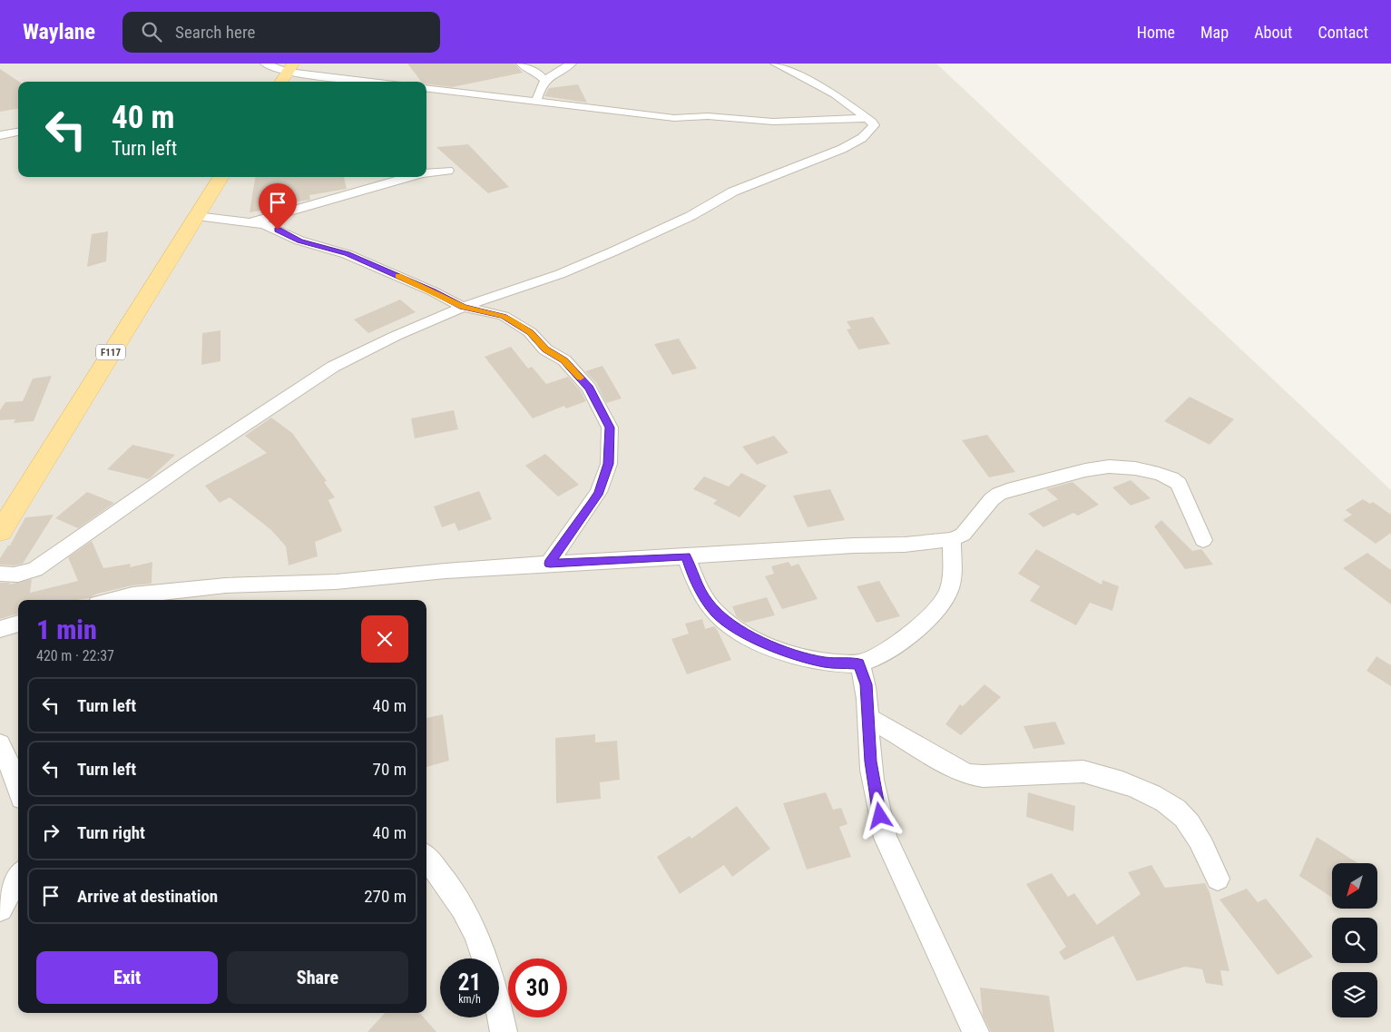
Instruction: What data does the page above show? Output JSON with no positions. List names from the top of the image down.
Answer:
{
  "streets": {
    "main road": ["F117"]
  },
  "north": "bottom left",
  "page": {
    "header": "Waylane",
    "search": "Search here",
    "nav": [
      "Home",
      "Map",
      "About",
      "Contact"
    ],
    "turn": ["40 m", "Turn left"],
    "heading": ["1 min", "420 m · 22:37"],
    "list": [
      {
        "name": "Turn left",
        "value": "40 m"
      },
      {
        "name": "Turn left",
        "value": "70 m"
      },
      {
        "name": "Turn right",
        "value": "40 m"
      },
      {
        "name": "Arrive at destination",
        "value": "270 m"
      }
    ],
    "buttons": ["Exit", "Share"],
    "speed": "21 km/h",
    "limit": "30"
  }
}
